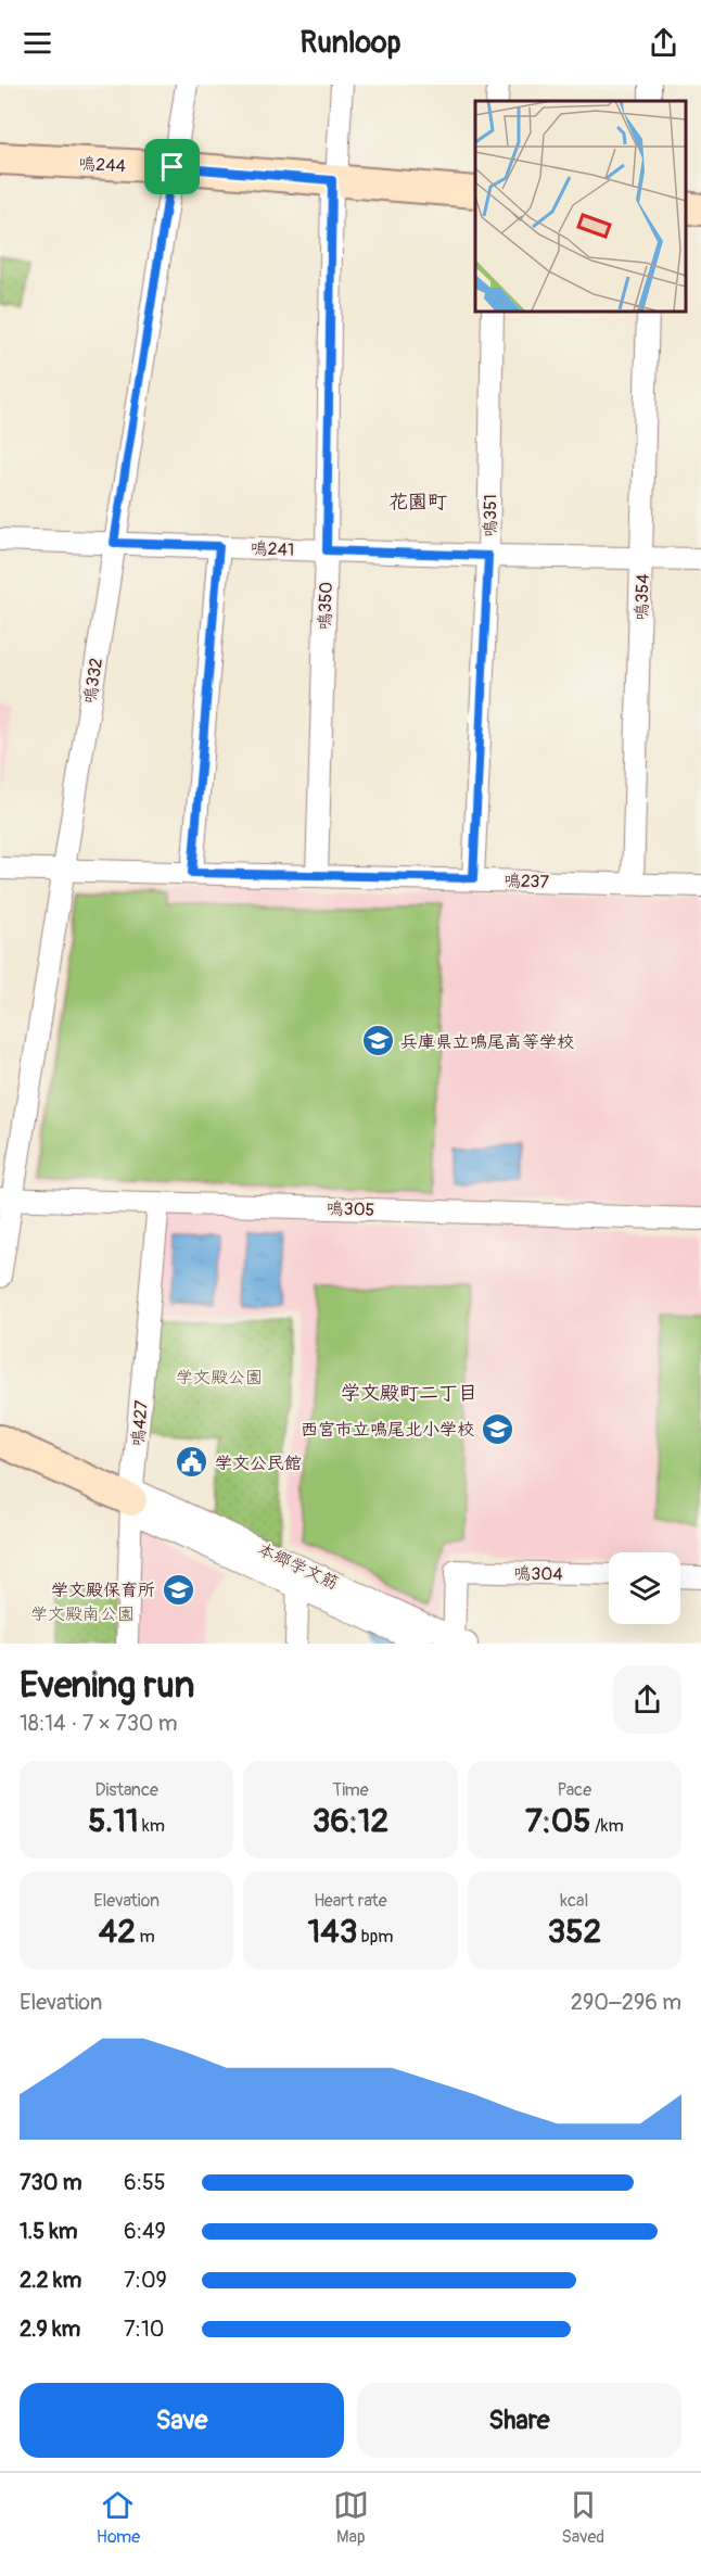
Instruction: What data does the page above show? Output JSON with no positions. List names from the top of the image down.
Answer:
{
  "streets": {
    "street": [
      "鳴244",
      "鳴351",
      "鳴241",
      "鳴354",
      "鳴350",
      "鳴332",
      "鳴237",
      "鳴305",
      "鳴427",
      "本郷学文筋",
      "鳴304"
    ]
  },
  "crossings": [
    ["鳴244", "鳴350"],
    ["鳴244", "鳴332"],
    ["鳴351", "鳴241"],
    ["鳴351", "鳴237"],
    ["鳴241", "鳴354"],
    ["鳴241", "鳴350"],
    ["鳴241", "鳴332"],
    ["鳴354", "鳴237"],
    ["鳴350", "鳴237"],
    ["鳴332", "鳴237"],
    ["鳴332", "鳴305"],
    ["鳴305", "鳴427"],
    ["鳴427", "本郷学文筋"],
    ["本郷学文筋", "鳴304"]
  ],
  "districts": ["花園町", "学文殿町二丁目"],
  "parks": ["学文殿公園", "学文殿南公園"],
  "places": {
    "school or university": ["兵庫県立鳴尾高等学校", "西宮市立鳴尾北小学校", "学文殿保育所"],
    "public building": ["学文公民館"]
  },
  "page": {
    "header": "Runloop",
    "heading": ["Evening run", "18:14 · 7 × 730 m"],
    "stats": [
      ["Distance", "5.11 km"],
      ["Time", "36:12"],
      ["Pace", "7:05 /km"],
      ["Elevation", "42 m"],
      ["Heart rate", "143 bpm"],
      ["kcal", "352"]
    ],
    "chart": ["Elevation", "290–296 m"],
    "list": [
      {
        "name": "730 m",
        "note": "6:55"
      },
      {
        "name": "1.5 km",
        "note": "6:49"
      },
      {
        "name": "2.2 km",
        "note": "7:09"
      },
      {
        "name": "2.9 km",
        "note": "7:10"
      }
    ],
    "buttons": ["Save", "Share"],
    "tabs": ["Home", "Map", "Saved"]
  }
}
